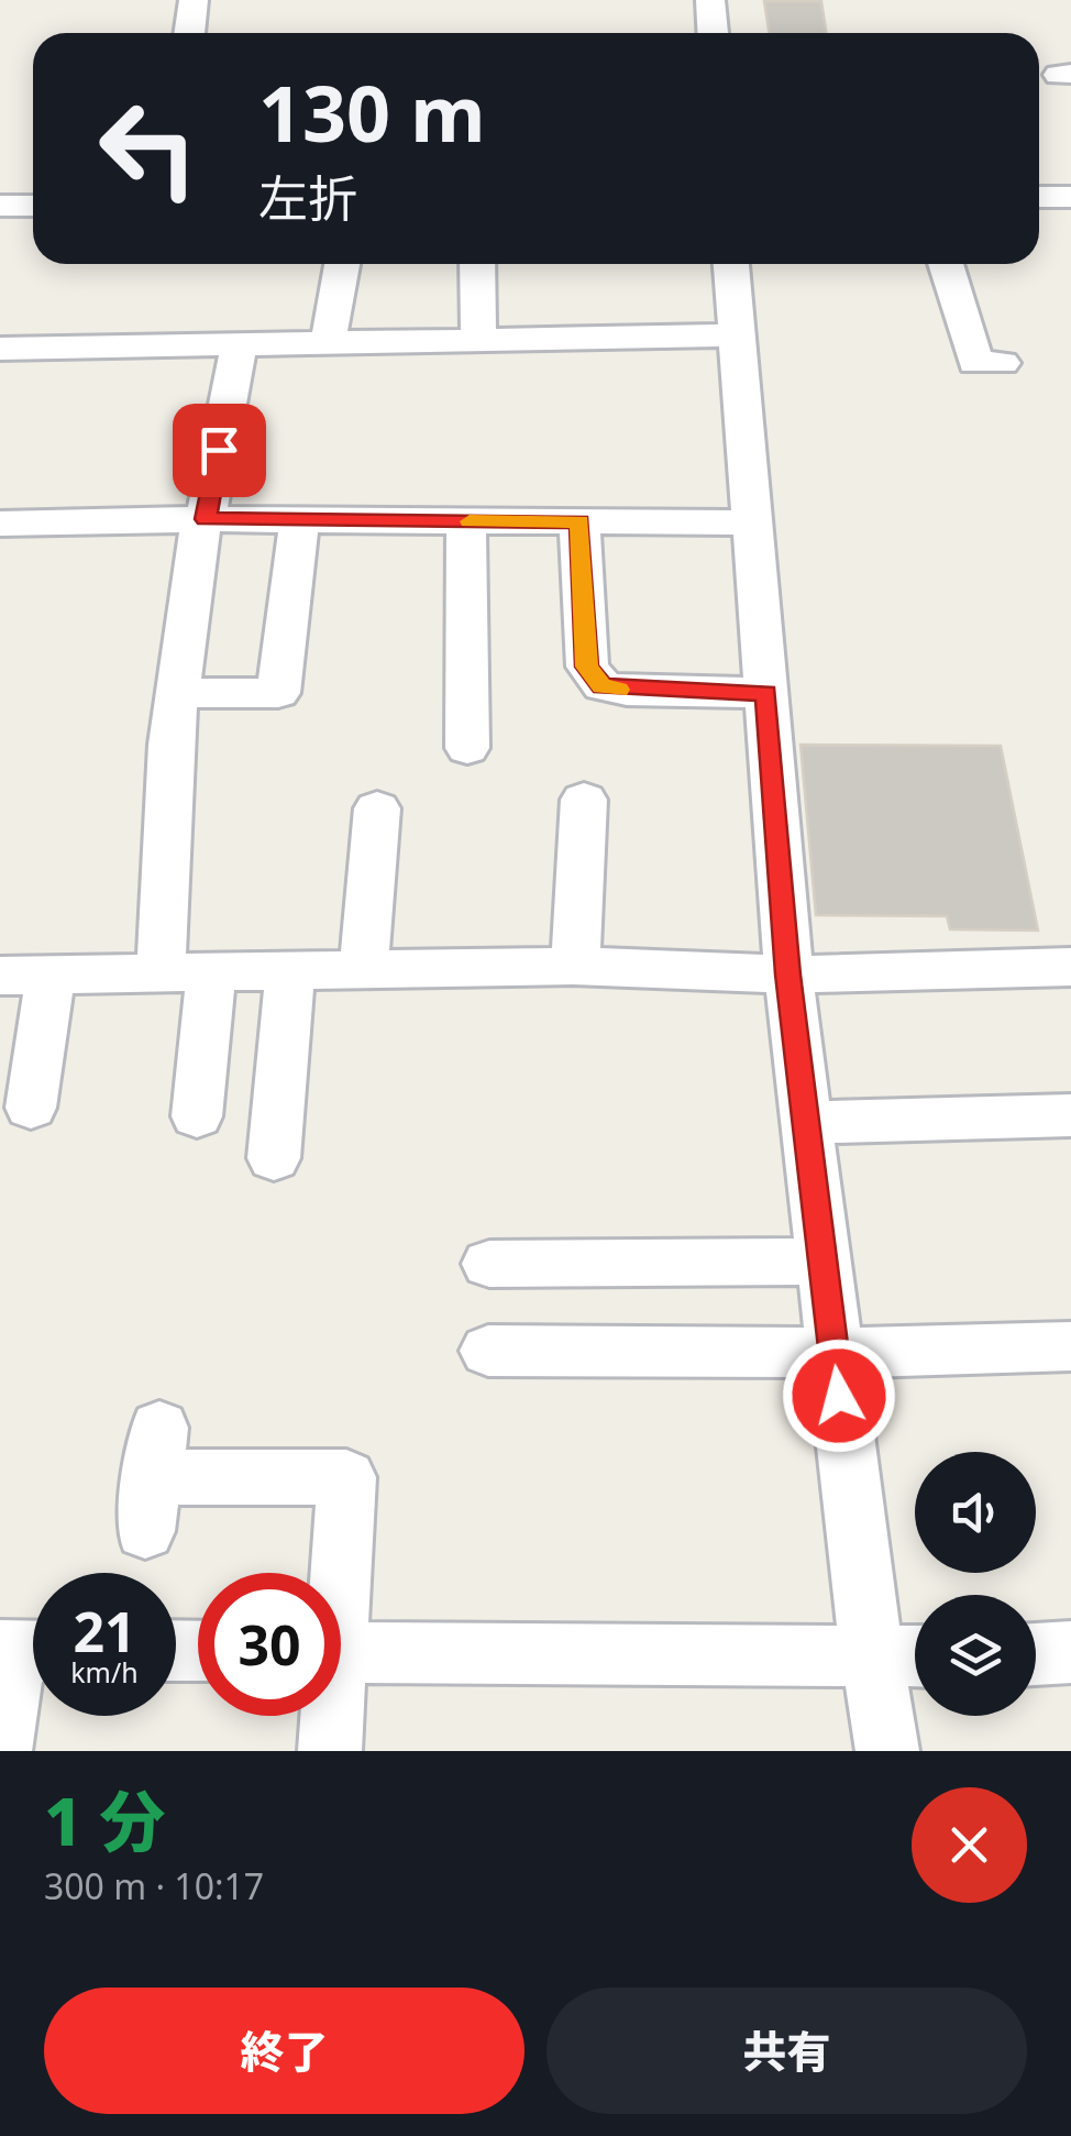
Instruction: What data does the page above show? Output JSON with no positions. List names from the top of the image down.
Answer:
{
  "page": {
    "turn": ["130 m", "左折"],
    "speed": "21 km/h",
    "limit": "30",
    "heading": ["1 分", "300 m · 10:17"],
    "buttons": ["終了", "共有"]
  }
}
